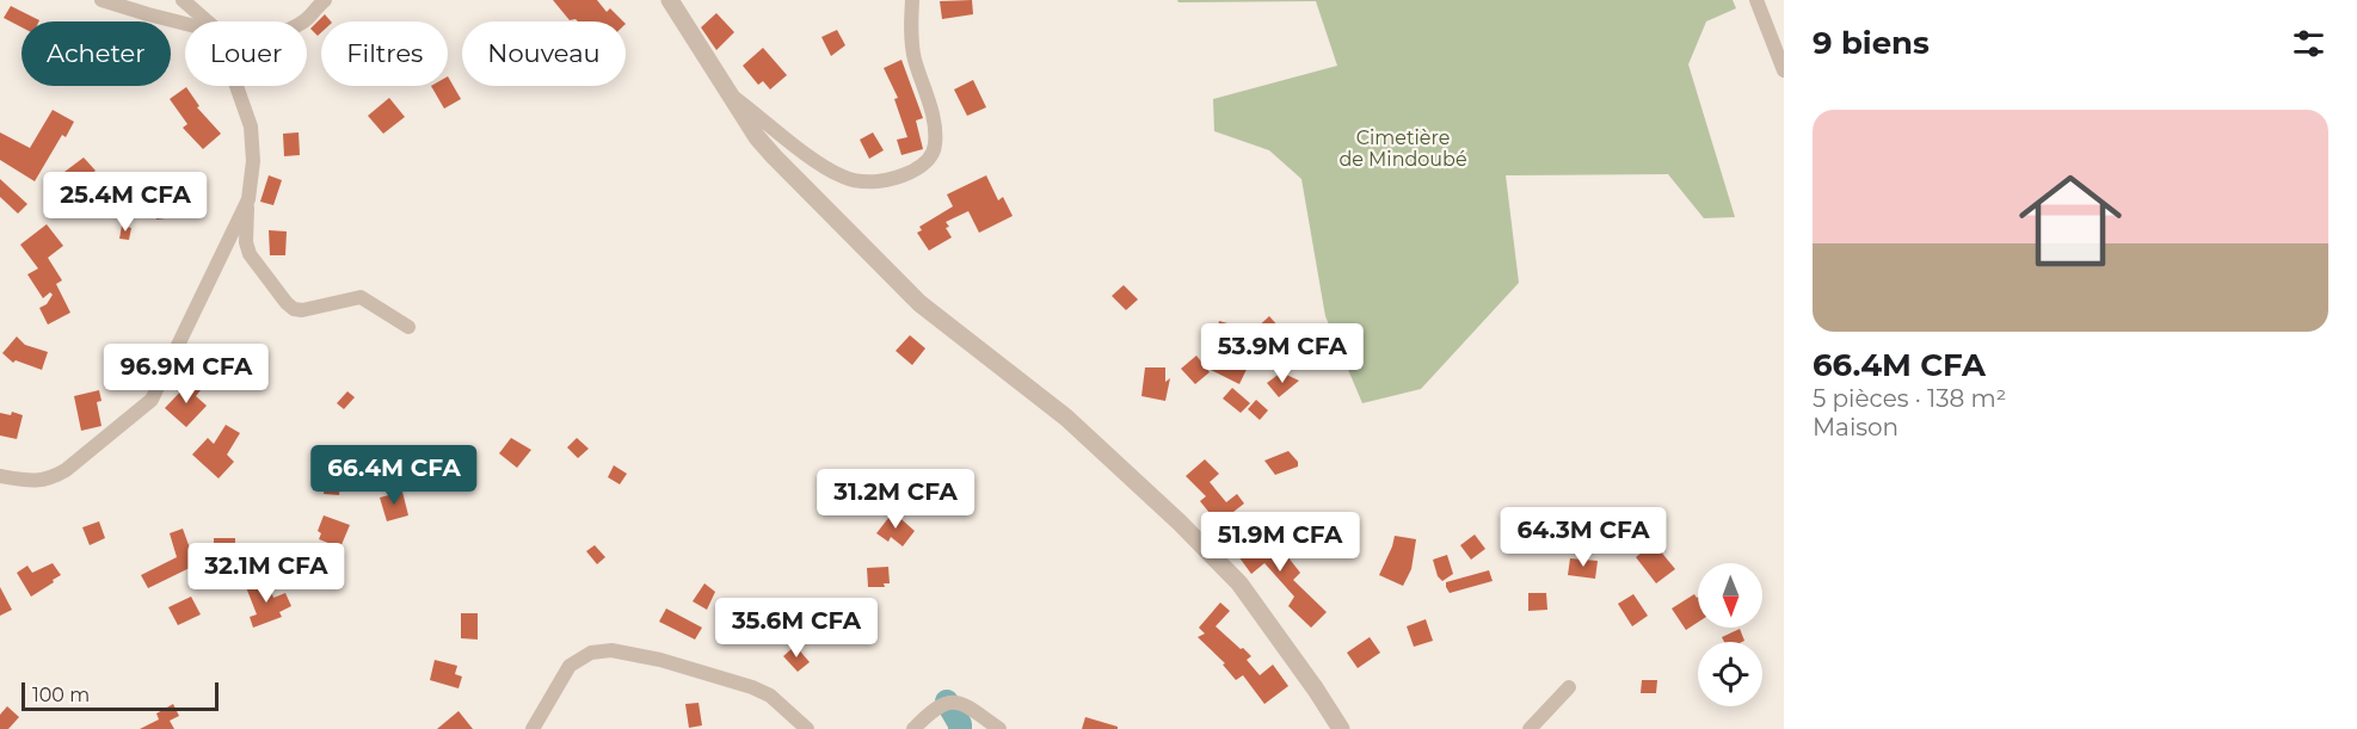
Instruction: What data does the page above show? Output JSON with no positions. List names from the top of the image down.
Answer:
{
  "parks": ["Cimetière de Mindoubé"],
  "scale_bar": "100 m",
  "north": "bottom",
  "page": {
    "heading": "9 biens",
    "chip": [
      "Acheter",
      "Louer",
      "Filtres",
      "Nouveau"
    ],
    "list": [
      {
        "name": "66.4M CFA",
        "note": "5 pièces · 138 m² · Maison"
      }
    ],
    "price": [
      "25.4M CFA",
      "53.9M CFA",
      "96.9M CFA",
      "66.4M CFA",
      "31.2M CFA",
      "64.3M CFA",
      "51.9M CFA",
      "32.1M CFA",
      "35.6M CFA"
    ],
    "scale": "100 m"
  }
}
